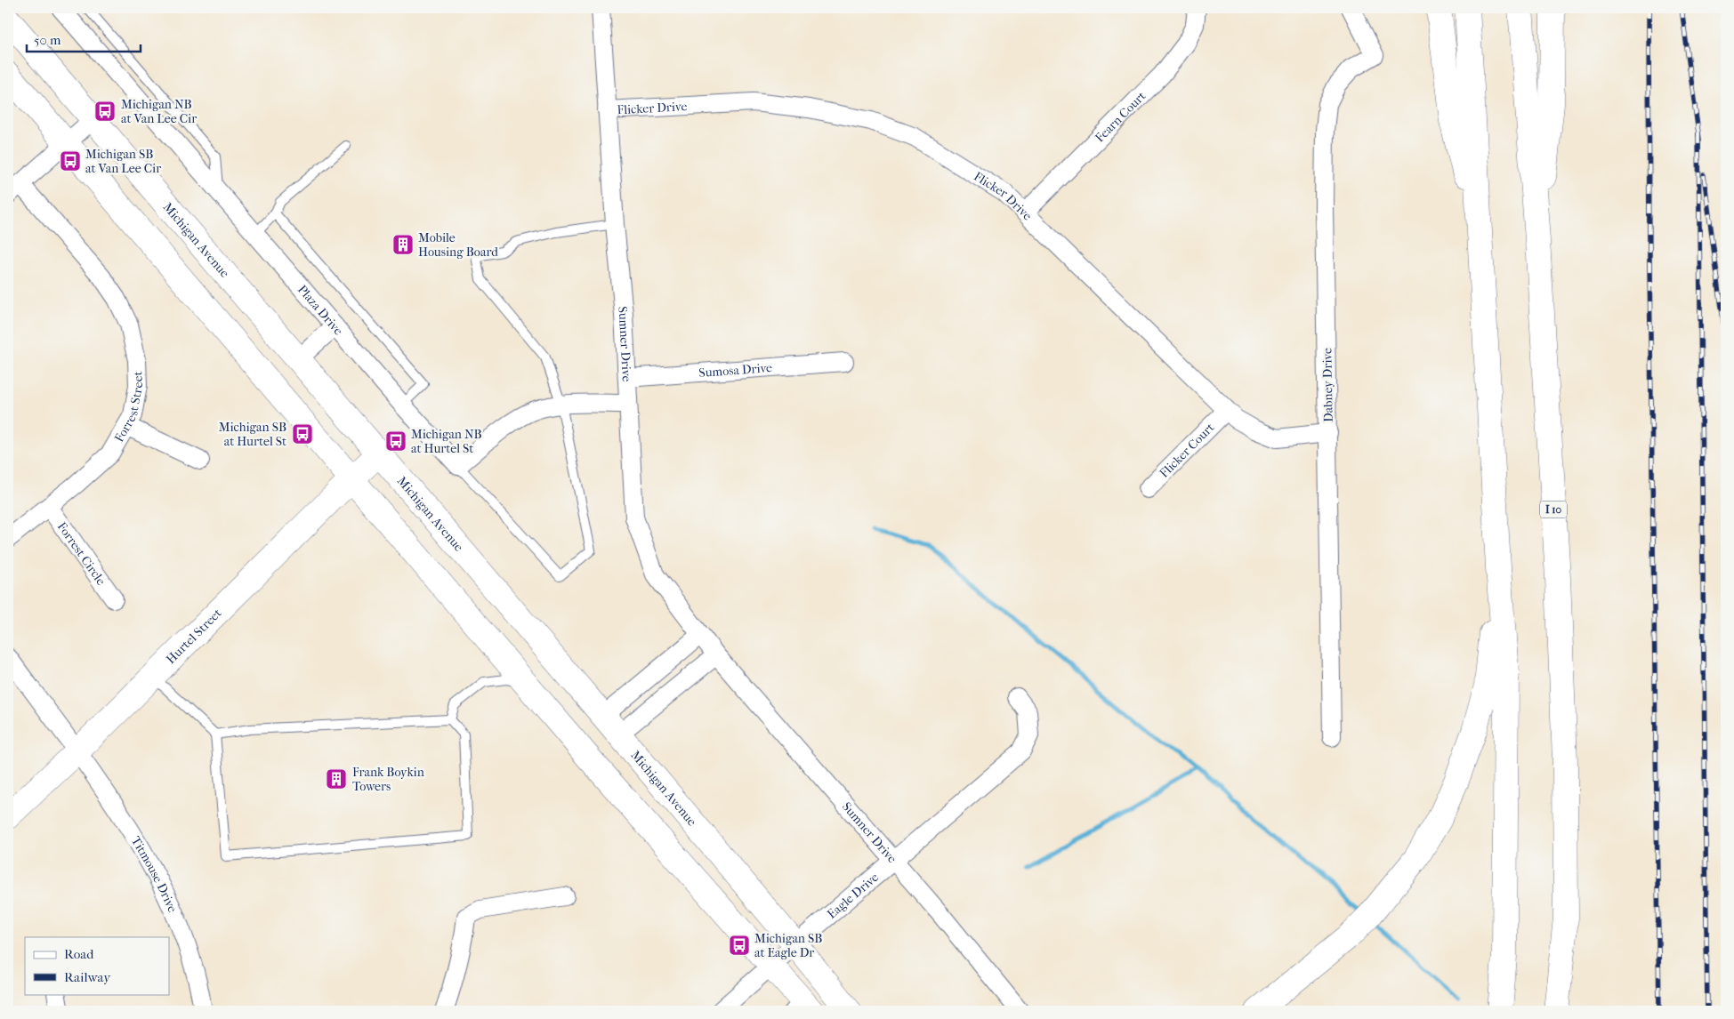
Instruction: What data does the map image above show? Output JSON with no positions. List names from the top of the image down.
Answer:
{
  "streets": {
    "main road": ["Michigan Avenue", "I 10", "Hurtel Street"],
    "street": [
      "Flicker Drive",
      "Fearn Court",
      "Plaza Drive",
      "Sumner Drive",
      "Sumosa Drive",
      "Dabney Drive",
      "Forrest Street",
      "Flicker Court",
      "Forrest Circle",
      "Titmouse Drive",
      "Eagle Drive"
    ]
  },
  "crossings": [
    ["Flicker Drive", "Fearn Court"],
    ["Flicker Drive", "Sumner Drive"],
    ["Flicker Drive", "Dabney Drive"],
    ["Flicker Drive", "Flicker Court"],
    ["Michigan Avenue", "Hurtel Street"],
    ["Michigan Avenue", "Eagle Drive"],
    ["Sumner Drive", "Sumosa Drive"],
    ["Sumner Drive", "Eagle Drive"],
    ["Forrest Street", "Forrest Circle"],
    ["Hurtel Street", "Titmouse Drive"]
  ],
  "places": {
    "bus stop": [
      "Michigan NB at Van Lee Cir",
      "Michigan SB at Van Lee Cir",
      "Michigan SB at Hurtel St",
      "Michigan NB at Hurtel St",
      "Michigan SB at Eagle Dr"
    ],
    "building": ["Mobile Housing Board", "Frank Boykin Towers"]
  },
  "legend": ["Road", "Railway"],
  "scale_bar": "50 m"
}
